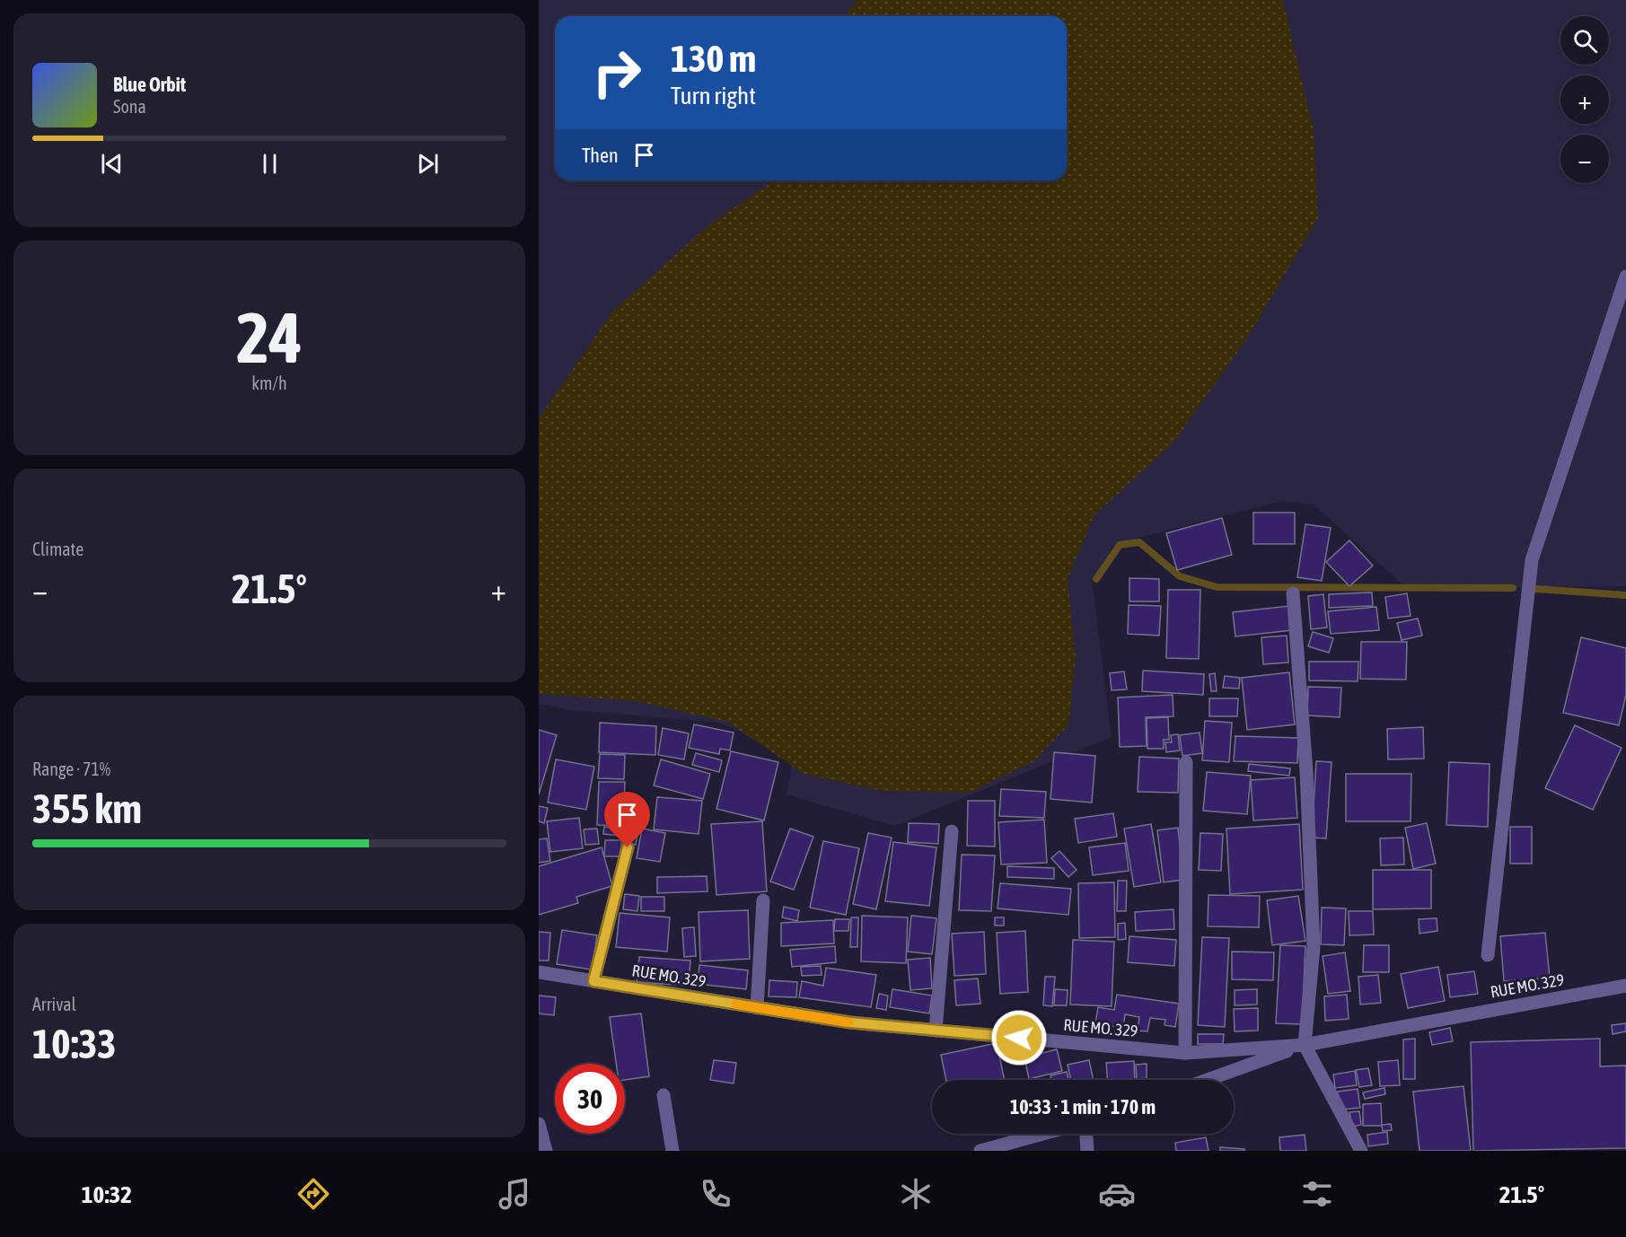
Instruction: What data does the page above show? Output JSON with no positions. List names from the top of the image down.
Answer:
{
  "streets": {
    "street": ["RUE MO. 329"]
  },
  "page": {
    "map_buttons": ["+", "−"],
    "turn": ["130 m", "Turn right"],
    "song": ["Blue Orbit", "Sona"],
    "then": "Then",
    "tile": [
      ["24", "km/h"],
      "Climate",
      ["Range · 71%", "355 km"],
      ["Arrival", "10:33"]
    ],
    "heat": ["−", "21.5°", "+"],
    "limit": "30",
    "trip": "10:33 · 1 min · 170 m",
    "tabs": ["10:32", "21.5°"]
  }
}
